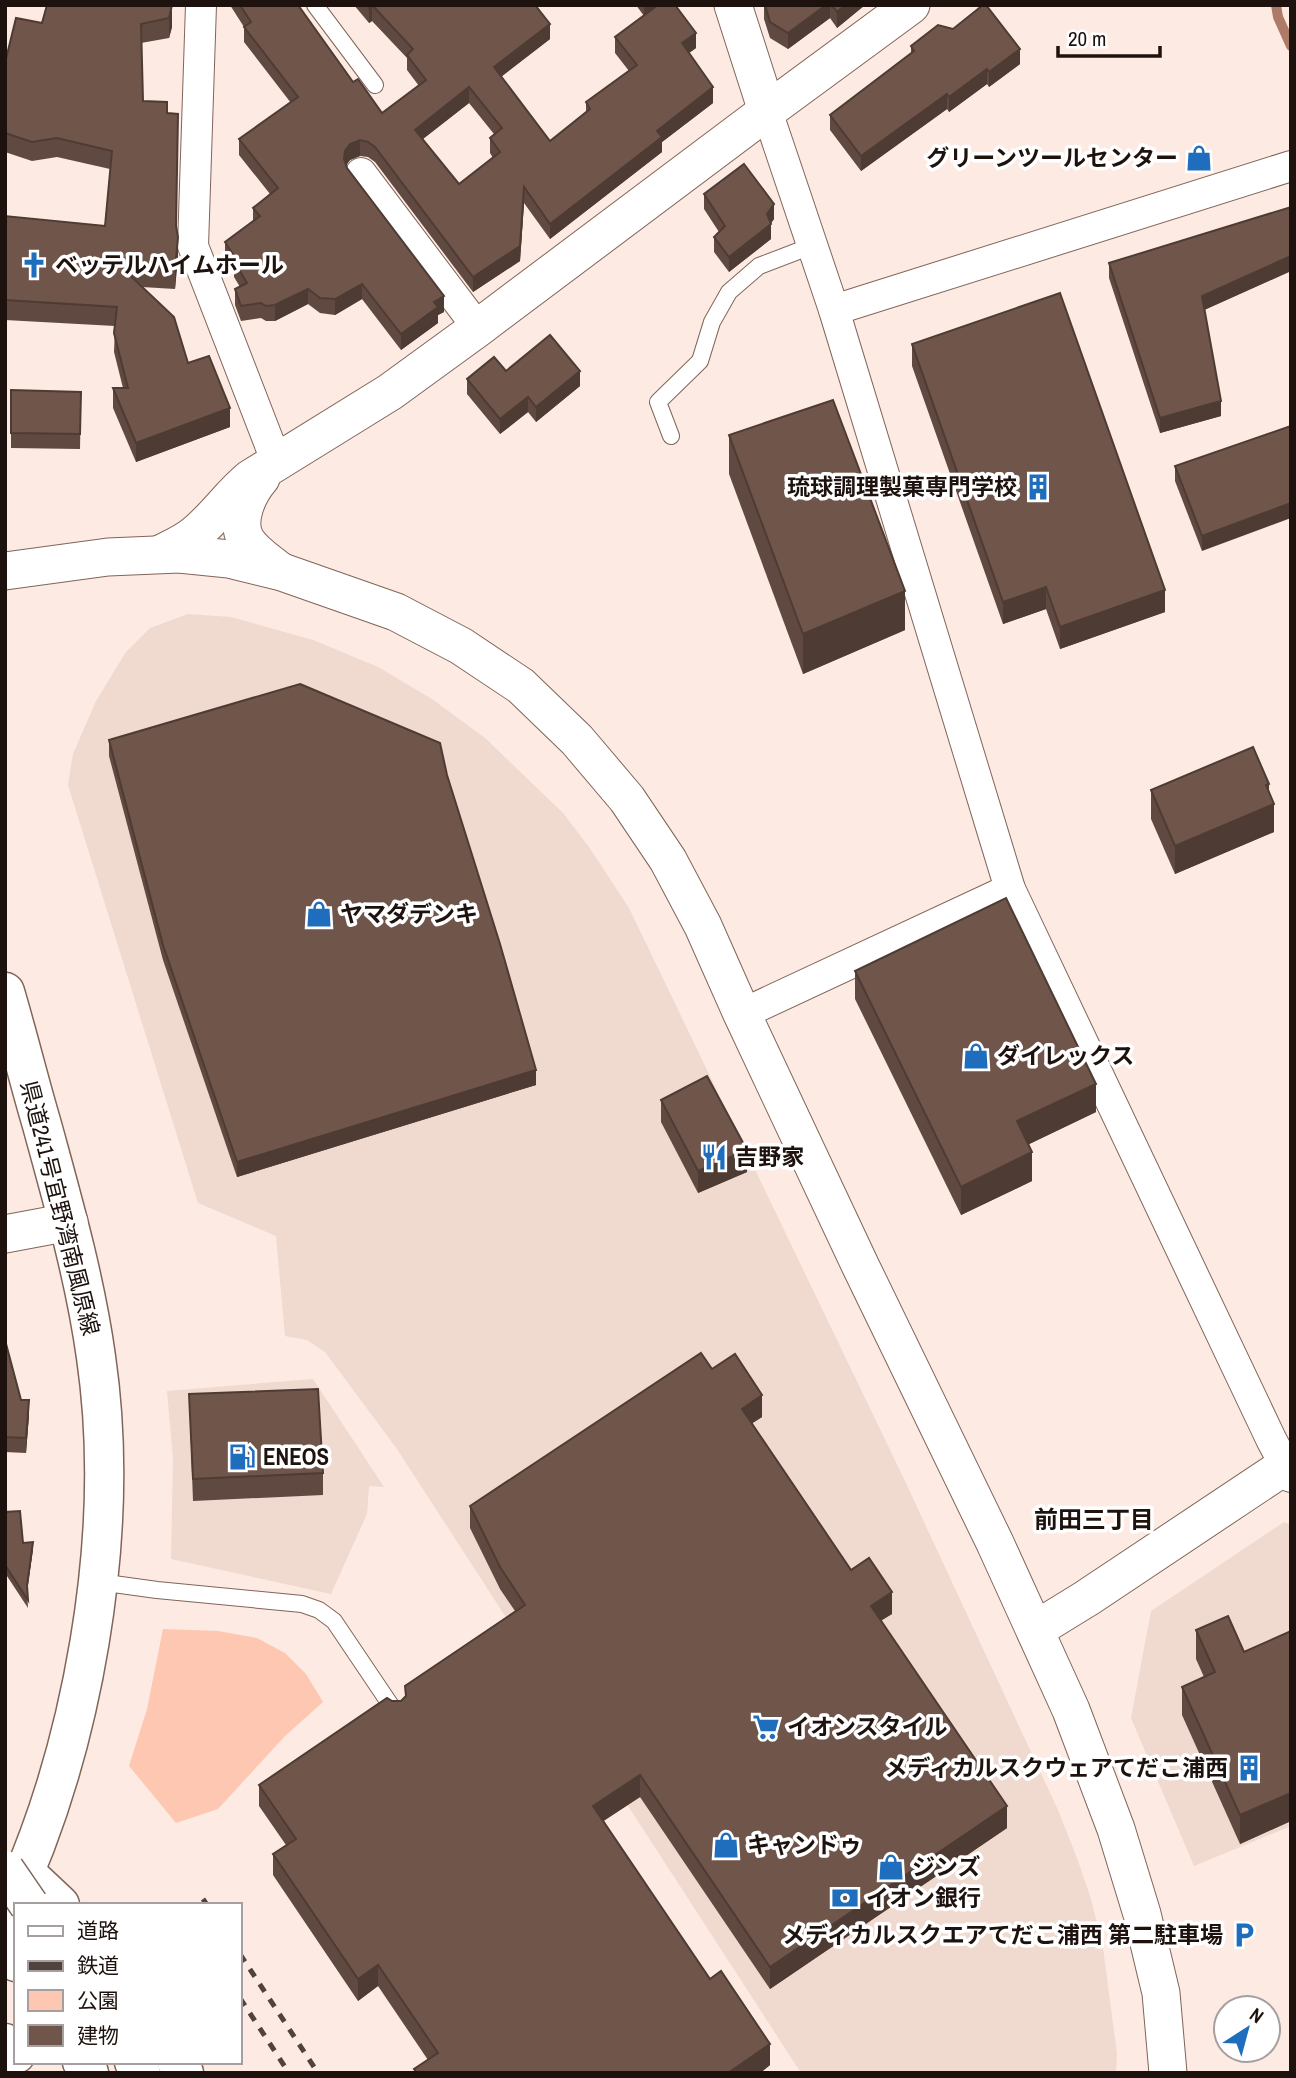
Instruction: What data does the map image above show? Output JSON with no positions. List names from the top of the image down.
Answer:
{
  "streets": {
    "main road": ["県道241号宜野湾南風原線"]
  },
  "districts": ["前田三丁目"],
  "places": {
    "shop": [
      "グリーンツールセンター",
      "ヤマダデンキ",
      "ダイレックス",
      "キャンドゥ",
      "ジンズ"
    ],
    "church": ["ベッテルハイムホール"],
    "building": ["琉球調理製菓専門学校", "メディカルスクウェアてだこ浦西"],
    "restaurant": ["吉野家"],
    "fuel station": ["ENEOS"],
    "supermarket": ["イオンスタイル"],
    "bank": ["イオン銀行"],
    "parking": ["メディカルスクエアてだこ浦西 第二駐車場"]
  },
  "legend": [
    "道路",
    "鉄道",
    "公園",
    "建物"
  ],
  "scale_bar": "20 m",
  "north": "top right"
}
